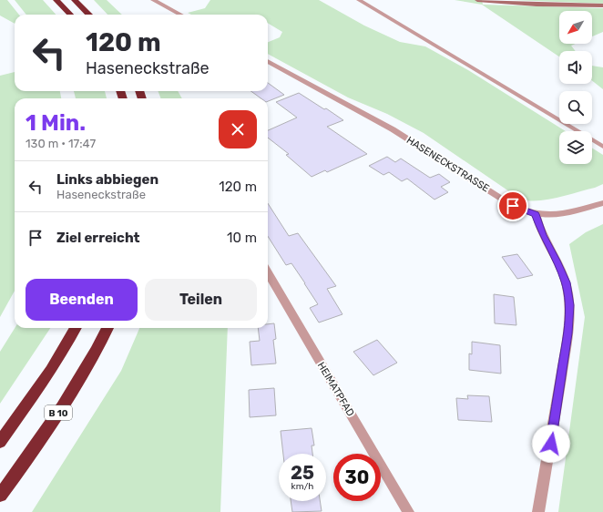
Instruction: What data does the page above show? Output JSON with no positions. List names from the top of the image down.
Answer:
{
  "streets": {
    "highway": ["B 10"],
    "street": ["HASENECKSTRASSE", "HEIMATPFAD"]
  },
  "north": "bottom left",
  "page": {
    "turn": ["120 m", "Haseneckstraße"],
    "heading": ["1 Min.", "130 m · 17:47"],
    "list": [
      {
        "name": "Links abbiegen",
        "note": "Haseneckstraße",
        "value": "120 m"
      },
      {
        "name": "Ziel erreicht",
        "value": "10 m"
      }
    ],
    "buttons": ["Beenden", "Teilen"],
    "speed": "25 km/h",
    "limit": "30"
  }
}
